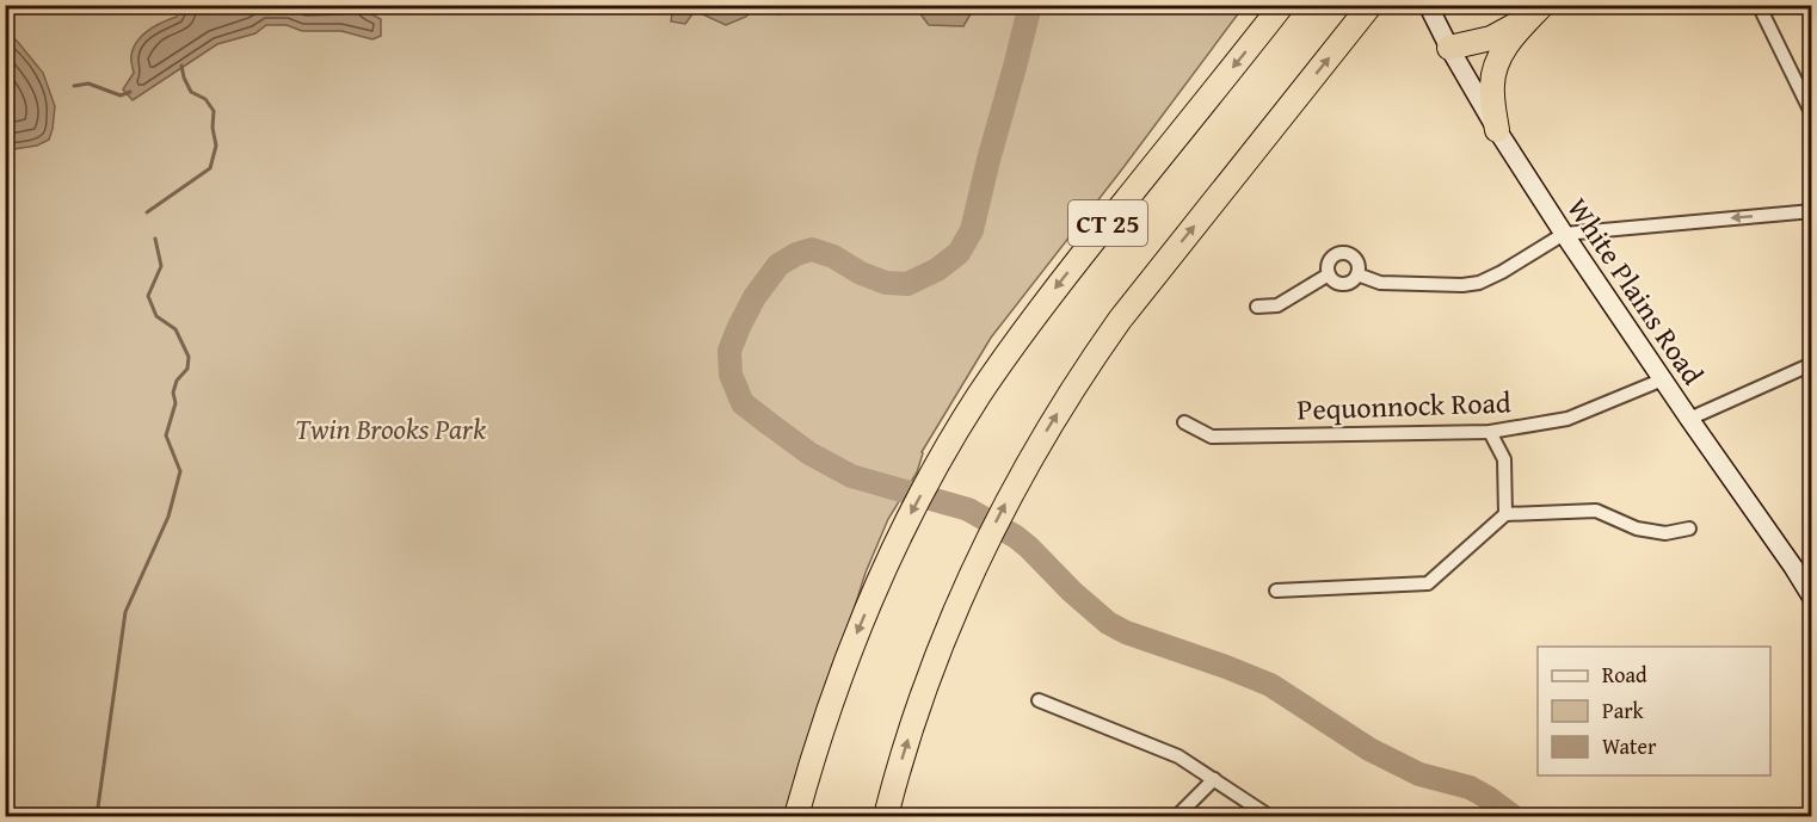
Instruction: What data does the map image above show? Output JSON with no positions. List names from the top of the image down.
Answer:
{
  "streets": {
    "highway": ["CT 25"],
    "main road": ["White Plains Road"],
    "street": ["Pequonnock Road"]
  },
  "crossings": [
    ["White Plains Road", "Pequonnock Road"]
  ],
  "parks": ["Twin Brooks Park"],
  "legend": ["Road", "Park", "Water"]
}
